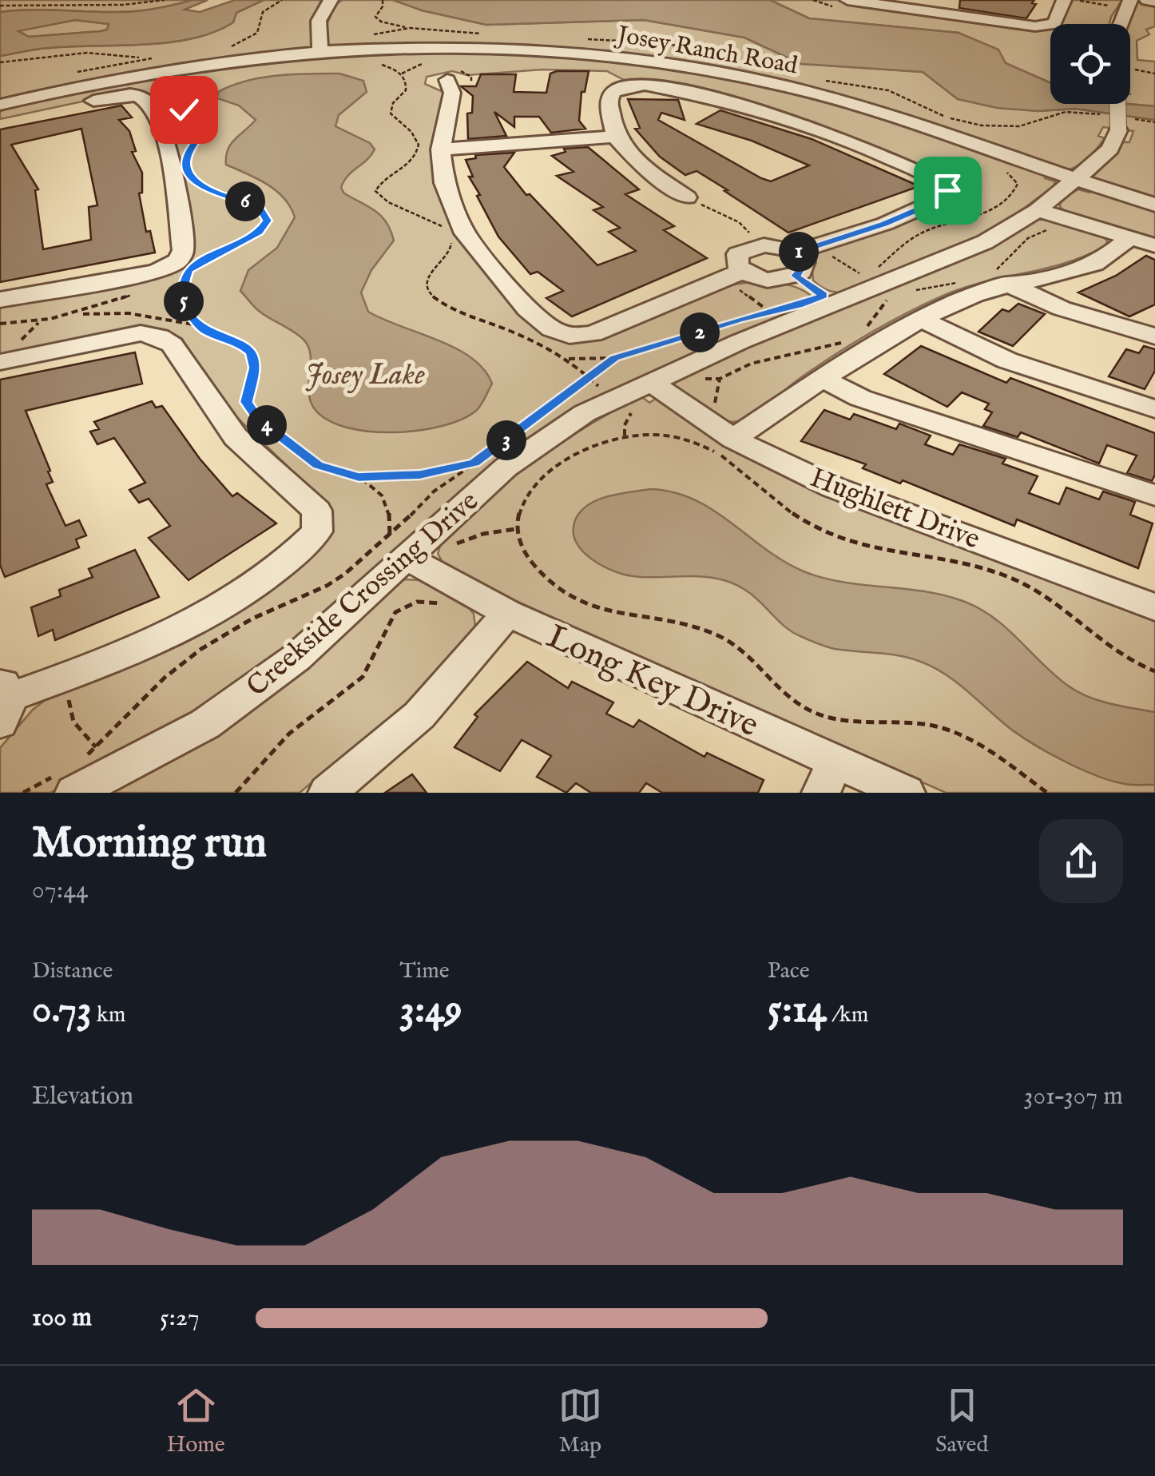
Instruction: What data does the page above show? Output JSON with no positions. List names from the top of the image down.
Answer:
{
  "streets": {
    "street": [
      "Josey Ranch Road",
      "Hughlett Drive",
      "Creekside Crossing Drive",
      "Long Key Drive"
    ]
  },
  "crossings": [
    ["Josey Ranch Road", "Creekside Crossing Drive"],
    ["Hughlett Drive", "Creekside Crossing Drive"],
    ["Creekside Crossing Drive", "Long Key Drive"]
  ],
  "water": ["Josey Lake"],
  "page": {
    "pins": [
      "6",
      "1",
      "5",
      "2",
      "4",
      "3"
    ],
    "heading": ["Morning run", "07:44"],
    "stats": [
      ["Distance", "0.73 km"],
      ["Time", "3:49"],
      ["Pace", "5:14 /km"]
    ],
    "chart": ["Elevation", "301–307 m"],
    "list": [
      {
        "name": "100 m",
        "note": "5:27"
      }
    ],
    "tabs": ["Home", "Map", "Saved"]
  }
}
